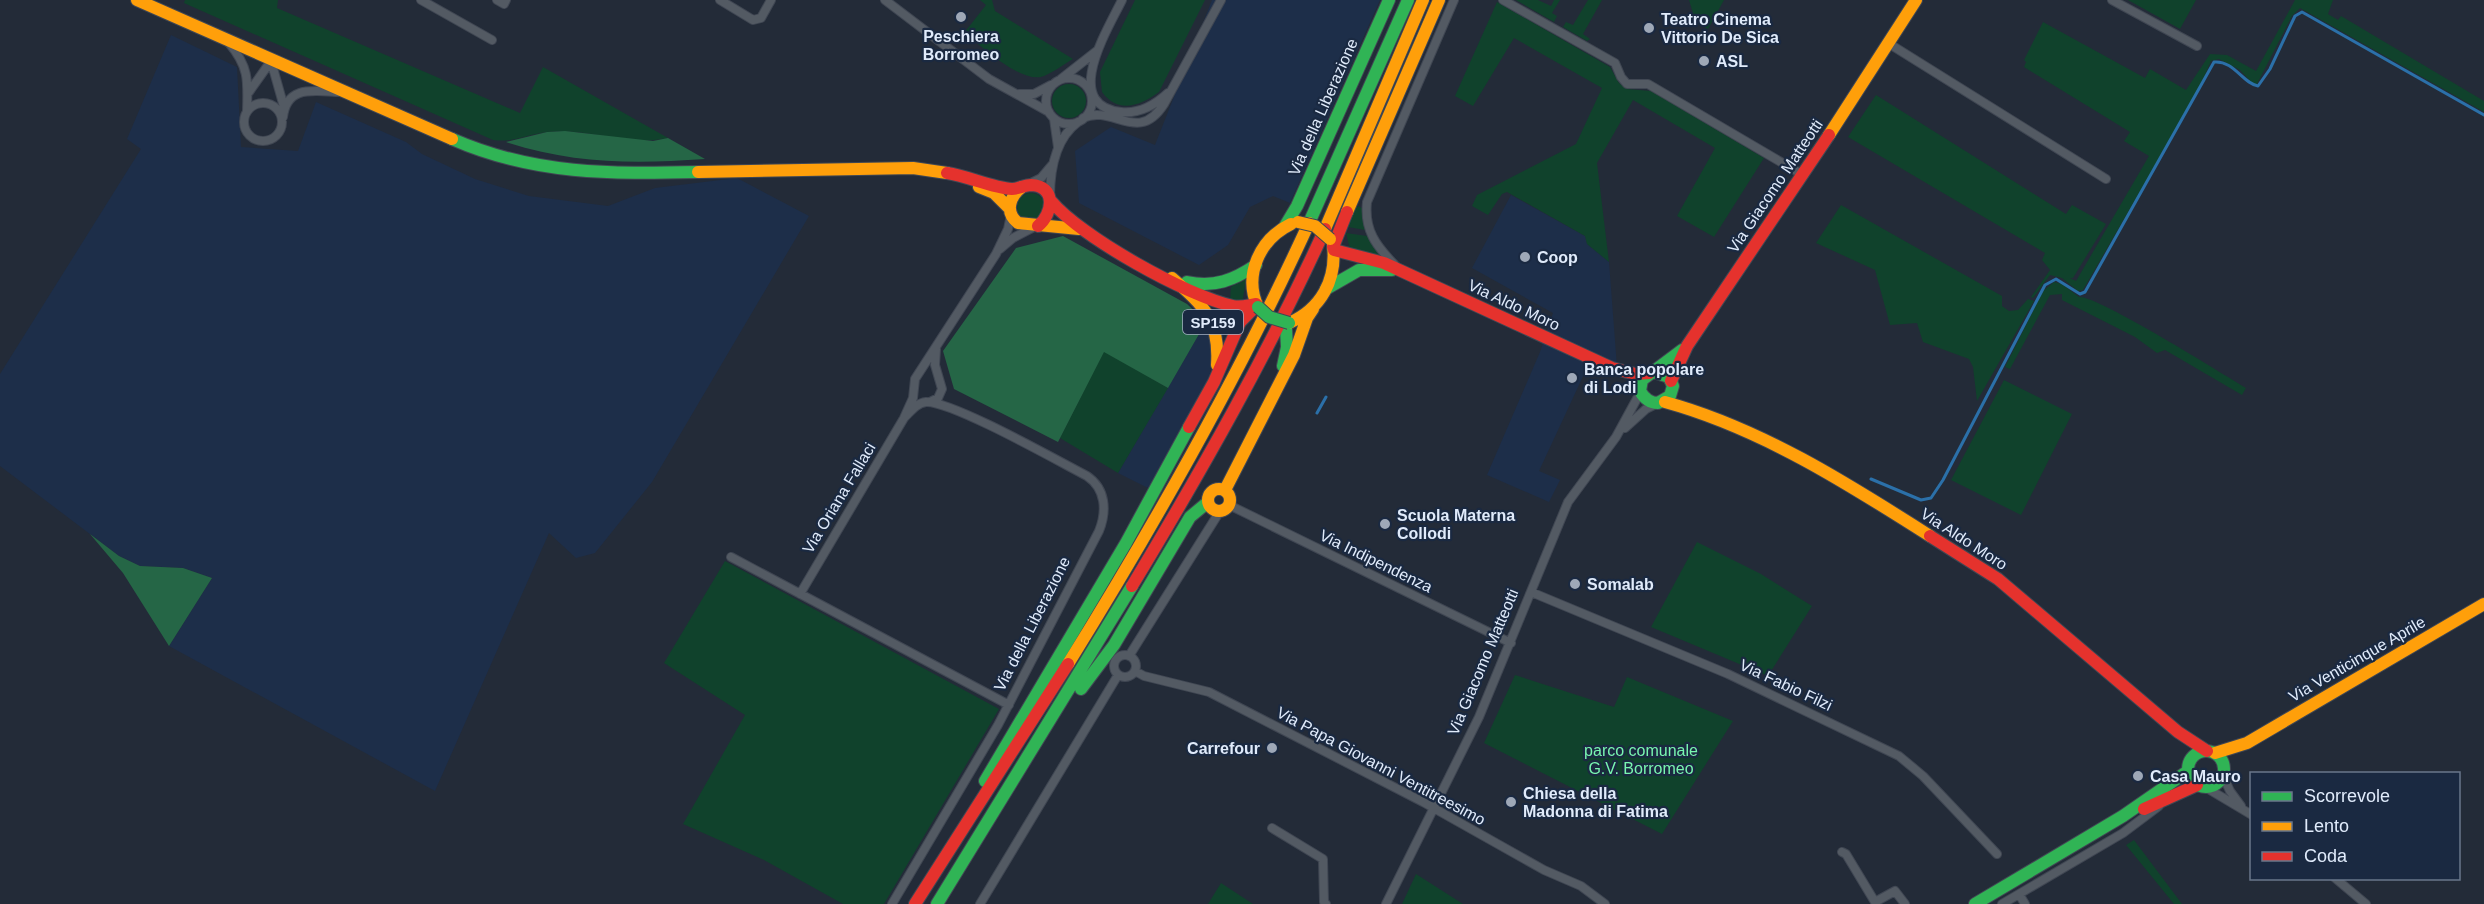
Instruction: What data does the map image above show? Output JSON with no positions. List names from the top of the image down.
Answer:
{
  "streets": {
    "main road": [
      "Via della Liberazione",
      "Via Giacomo Matteotti",
      "Via Aldo Moro",
      "SP159",
      "Via Venticinque Aprile"
    ],
    "street": [
      "Via Oriana Fallaci",
      "Via Indipendenza",
      "Via Fabio Filzi",
      "Via Papa Giovanni Ventitreesimo"
    ]
  },
  "crossings": [
    ["Via della Liberazione", "Via Aldo Moro"],
    ["Via della Liberazione", "SP159"],
    ["Via Giacomo Matteotti", "Via Aldo Moro"],
    ["Via Giacomo Matteotti", "Via Indipendenza"],
    ["Via Giacomo Matteotti", "Via Fabio Filzi"],
    ["Via Giacomo Matteotti", "Via Papa Giovanni Ventitreesimo"],
    ["Via Aldo Moro", "SP159"],
    ["Via Aldo Moro", "Via Venticinque Aprile"]
  ],
  "parks": ["parco comunale G.V. Borromeo"],
  "places": [
    "Peschiera Borromeo",
    "Teatro Cinema Vittorio De Sica",
    "ASL",
    "Coop",
    "Banca popolare di Lodi",
    "Scuola Materna Collodi",
    "Somalab",
    "Carrefour",
    "Casa Mauro",
    "Chiesa della Madonna di Fatima"
  ],
  "legend": ["Scorrevole", "Lento", "Coda"]
}
